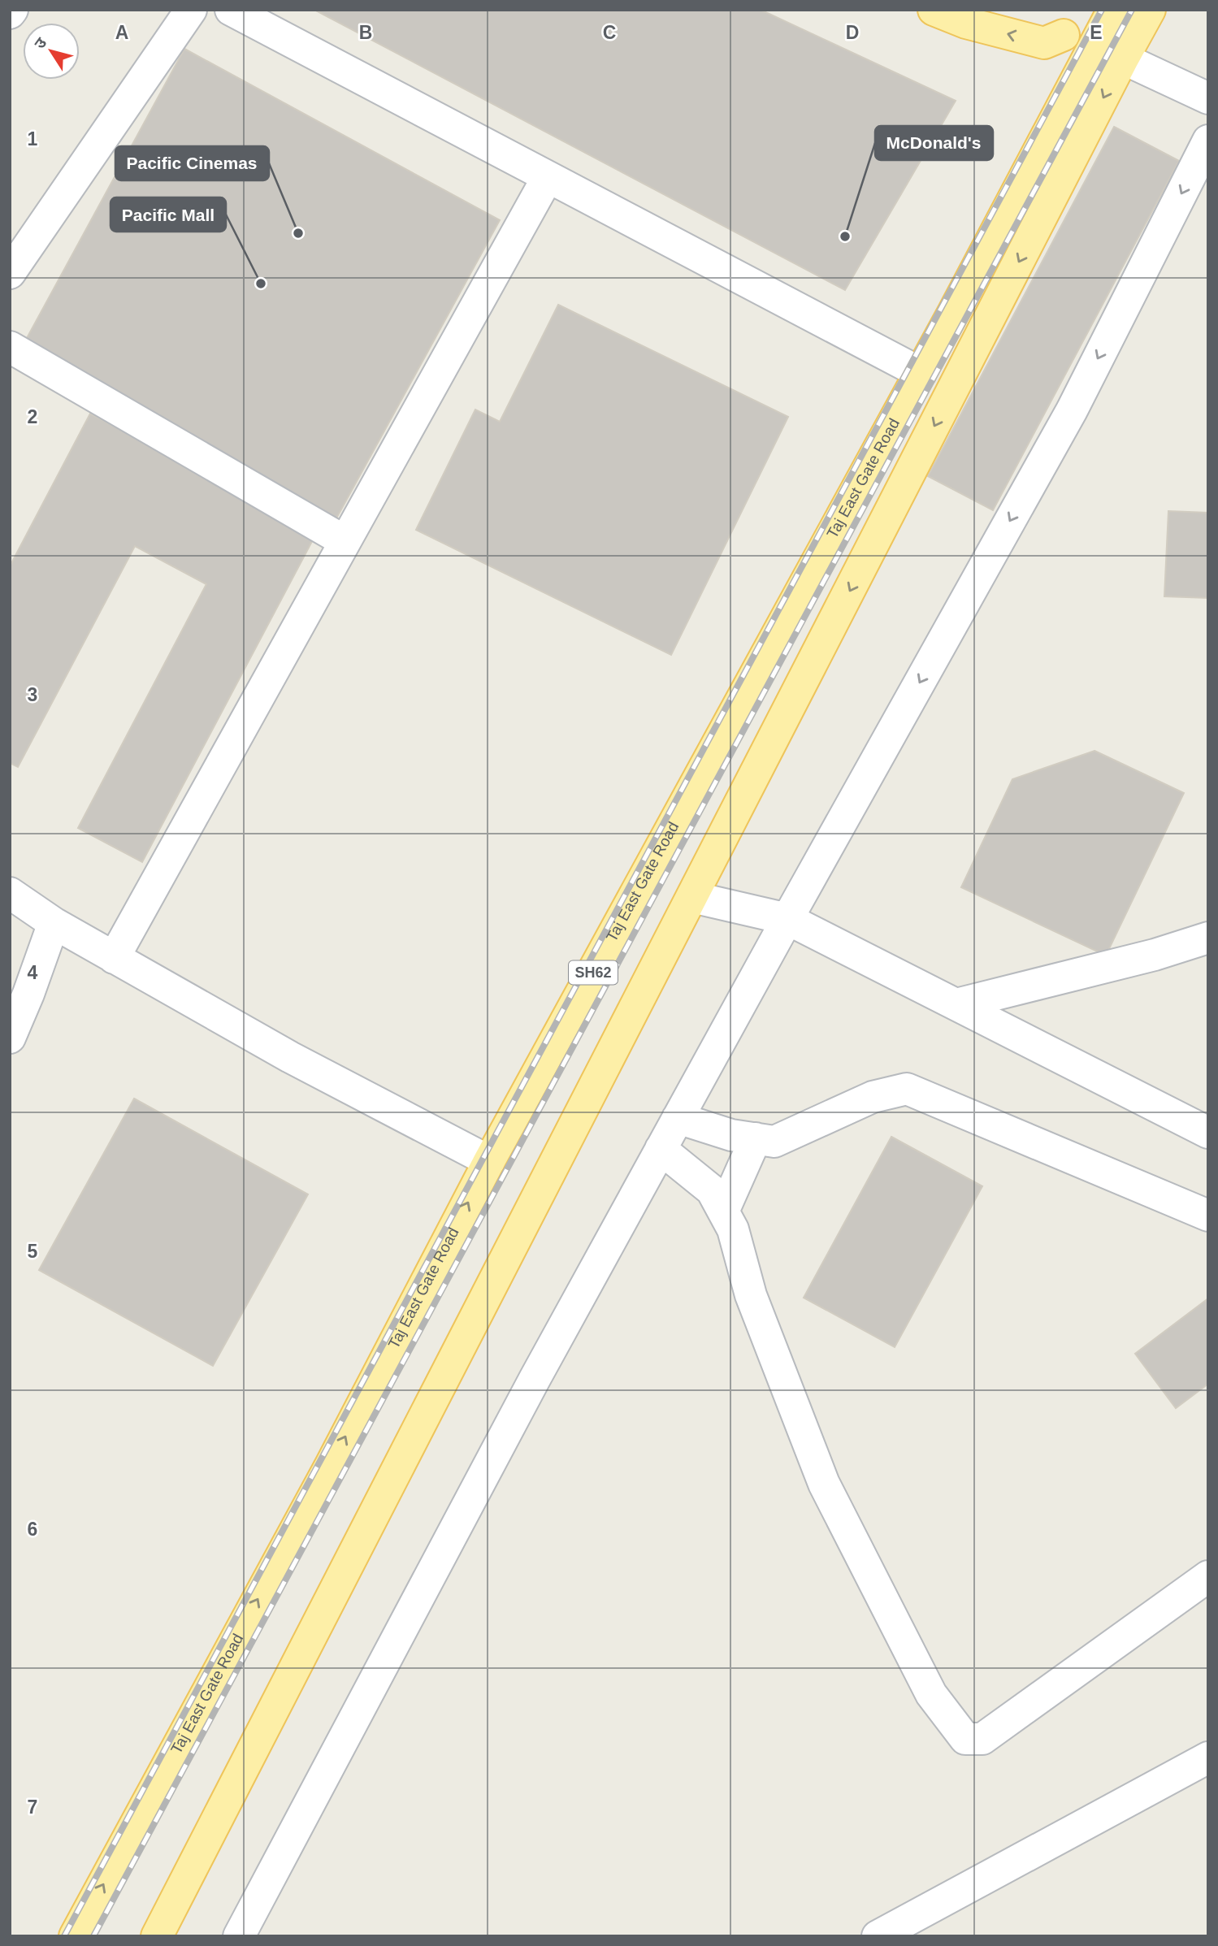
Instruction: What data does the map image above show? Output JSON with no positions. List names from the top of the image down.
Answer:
{
  "streets": {
    "main road": ["Taj East Gate Road", "SH62"]
  },
  "places": ["Pacific Cinemas", "McDonald's", "Pacific Mall"],
  "north": "top left",
  "grid": {
    "columns": [
      "A",
      "B",
      "C",
      "D",
      "E"
    ],
    "rows": [
      "1",
      "2",
      "3",
      "4",
      "5",
      "6",
      "7"
    ]
  }
}
